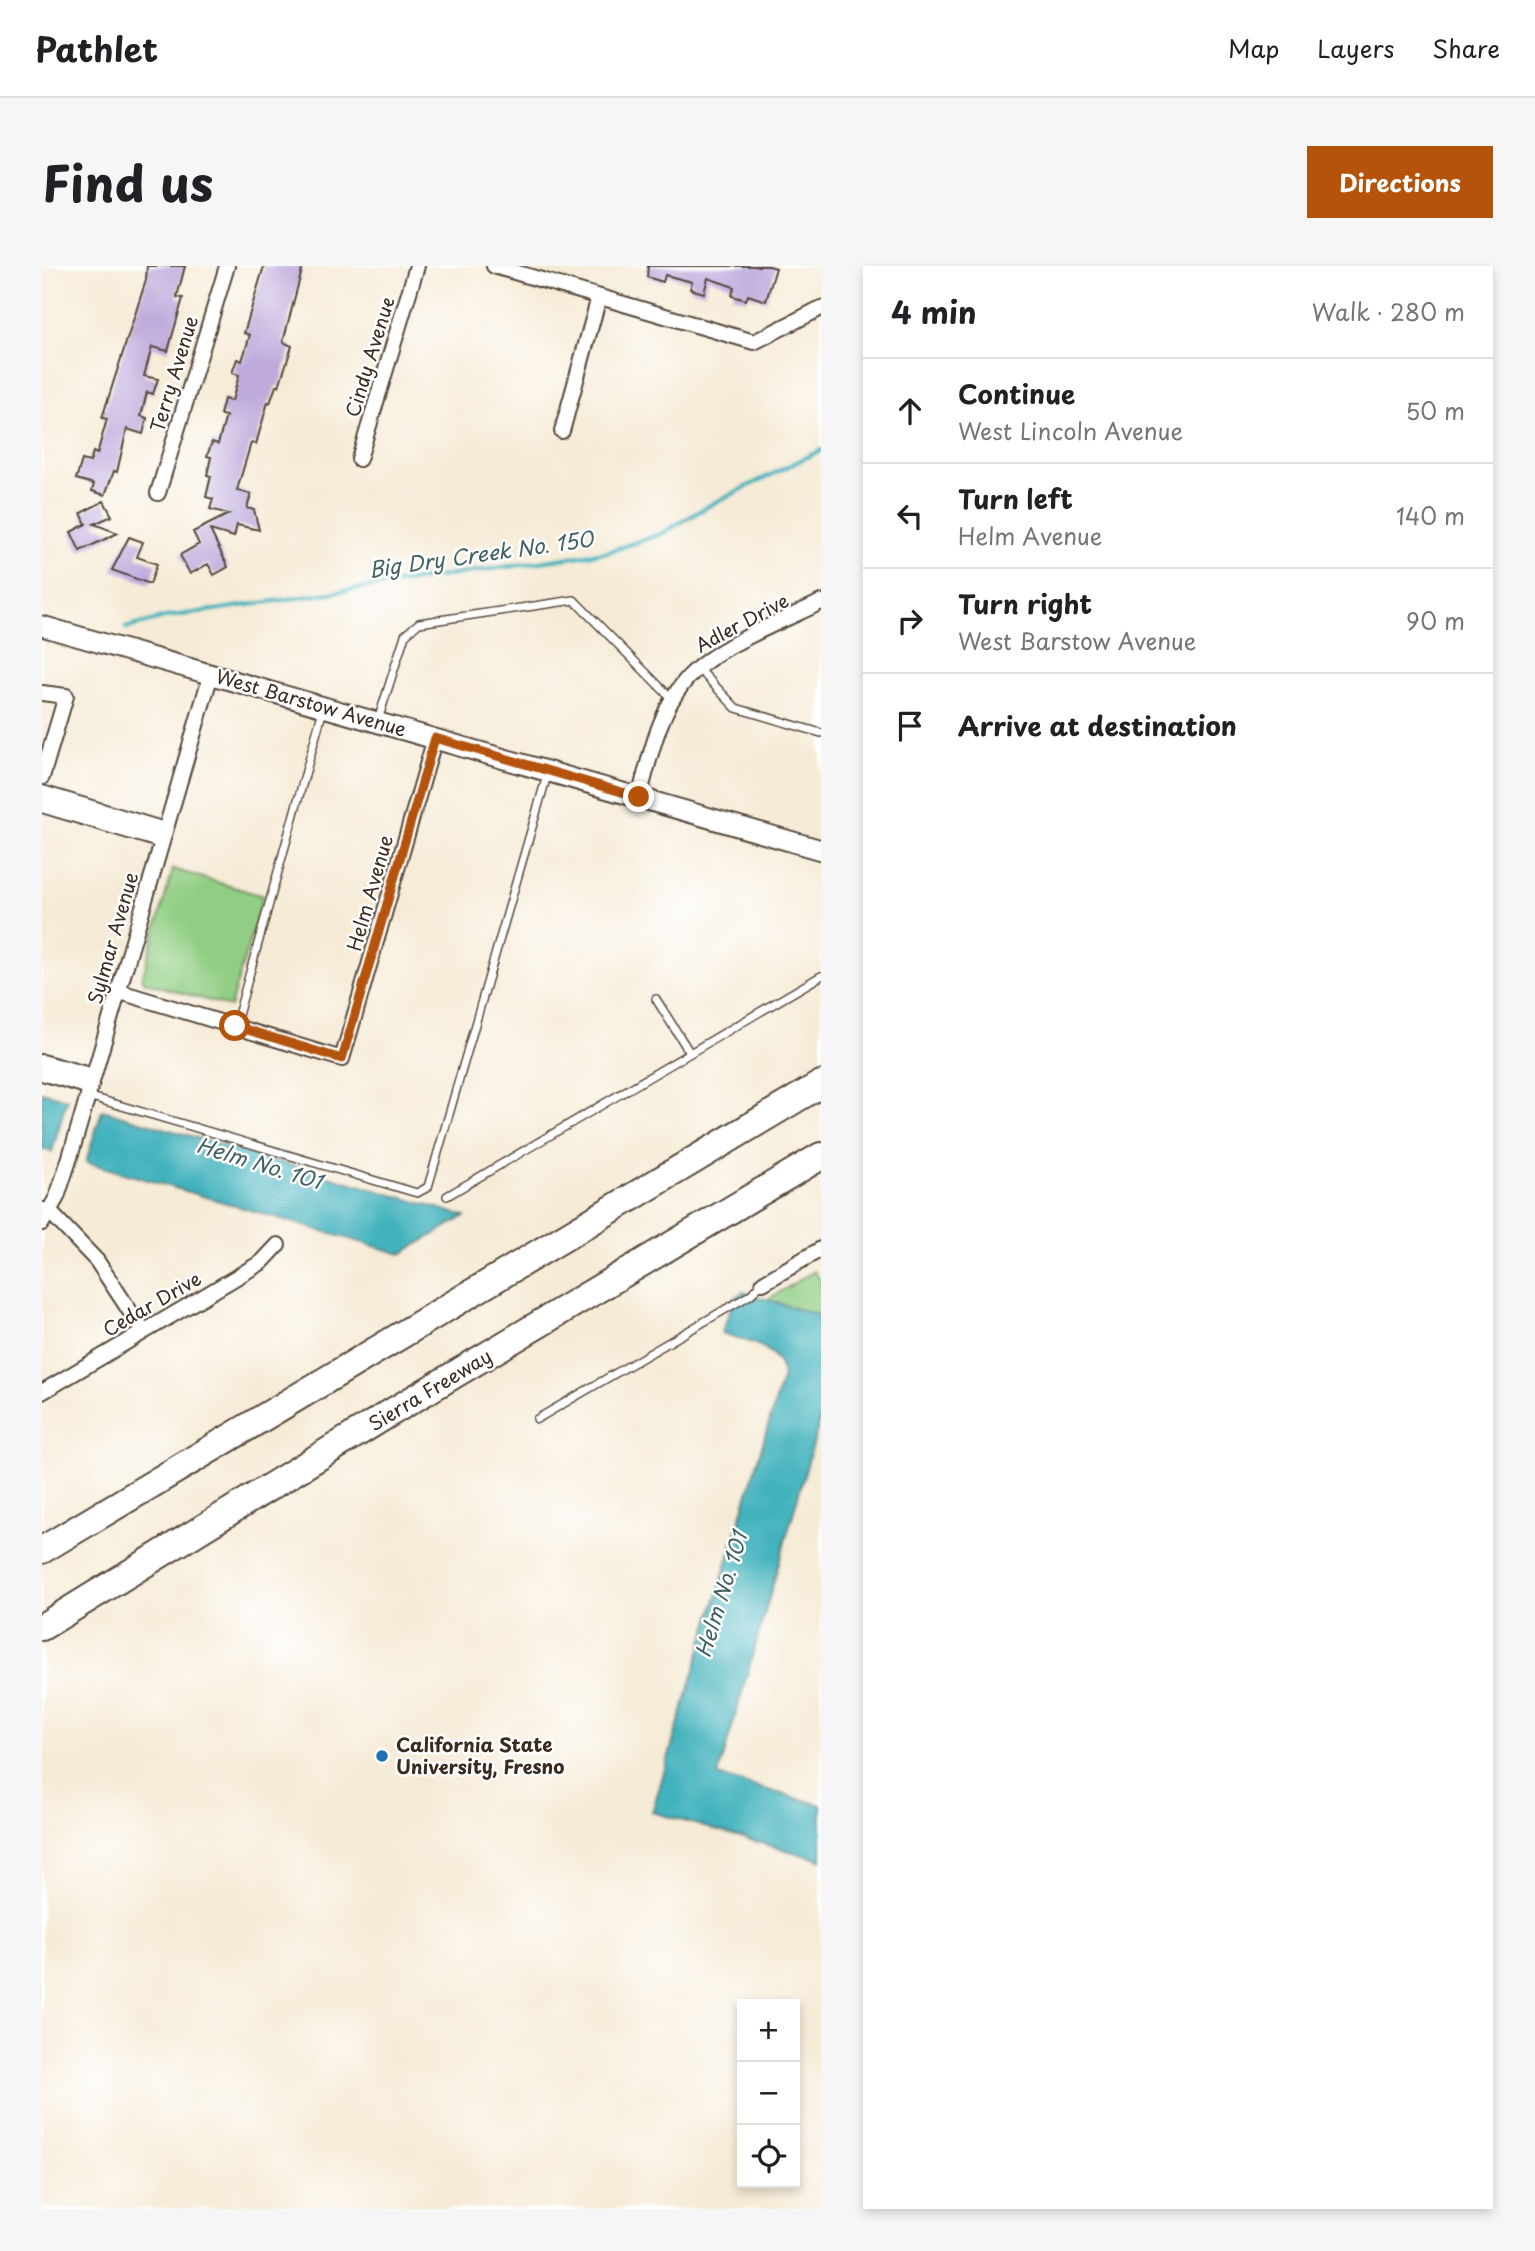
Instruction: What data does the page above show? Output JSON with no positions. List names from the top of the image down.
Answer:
{
  "streets": {
    "highway": ["Sierra Freeway"],
    "main road": ["West Barstow Avenue"],
    "street": [
      "Cindy Avenue",
      "Terry Avenue",
      "Adler Drive",
      "Helm Avenue",
      "Sylmar Avenue",
      "Cedar Drive"
    ]
  },
  "crossings": [
    ["Adler Drive", "West Barstow Avenue"],
    ["West Barstow Avenue", "Helm Avenue"],
    ["West Barstow Avenue", "Sylmar Avenue"]
  ],
  "water": ["Big Dry Creek No. 150", "Helm No. 101"],
  "places": ["California State University, Fresno"],
  "page": {
    "header": "Pathlet",
    "nav": ["Map", "Layers", "Share"],
    "title": "Find us",
    "buttons": "Directions",
    "heading": ["4 min", "Walk · 280 m"],
    "list": [
      ["Continue", "West Lincoln Avenue", "50 m"],
      ["Turn left", "Helm Avenue", "140 m"],
      ["Turn right", "West Barstow Avenue", "90 m"],
      "Arrive at destination"
    ],
    "map_buttons": ["+", "−"]
  }
}
